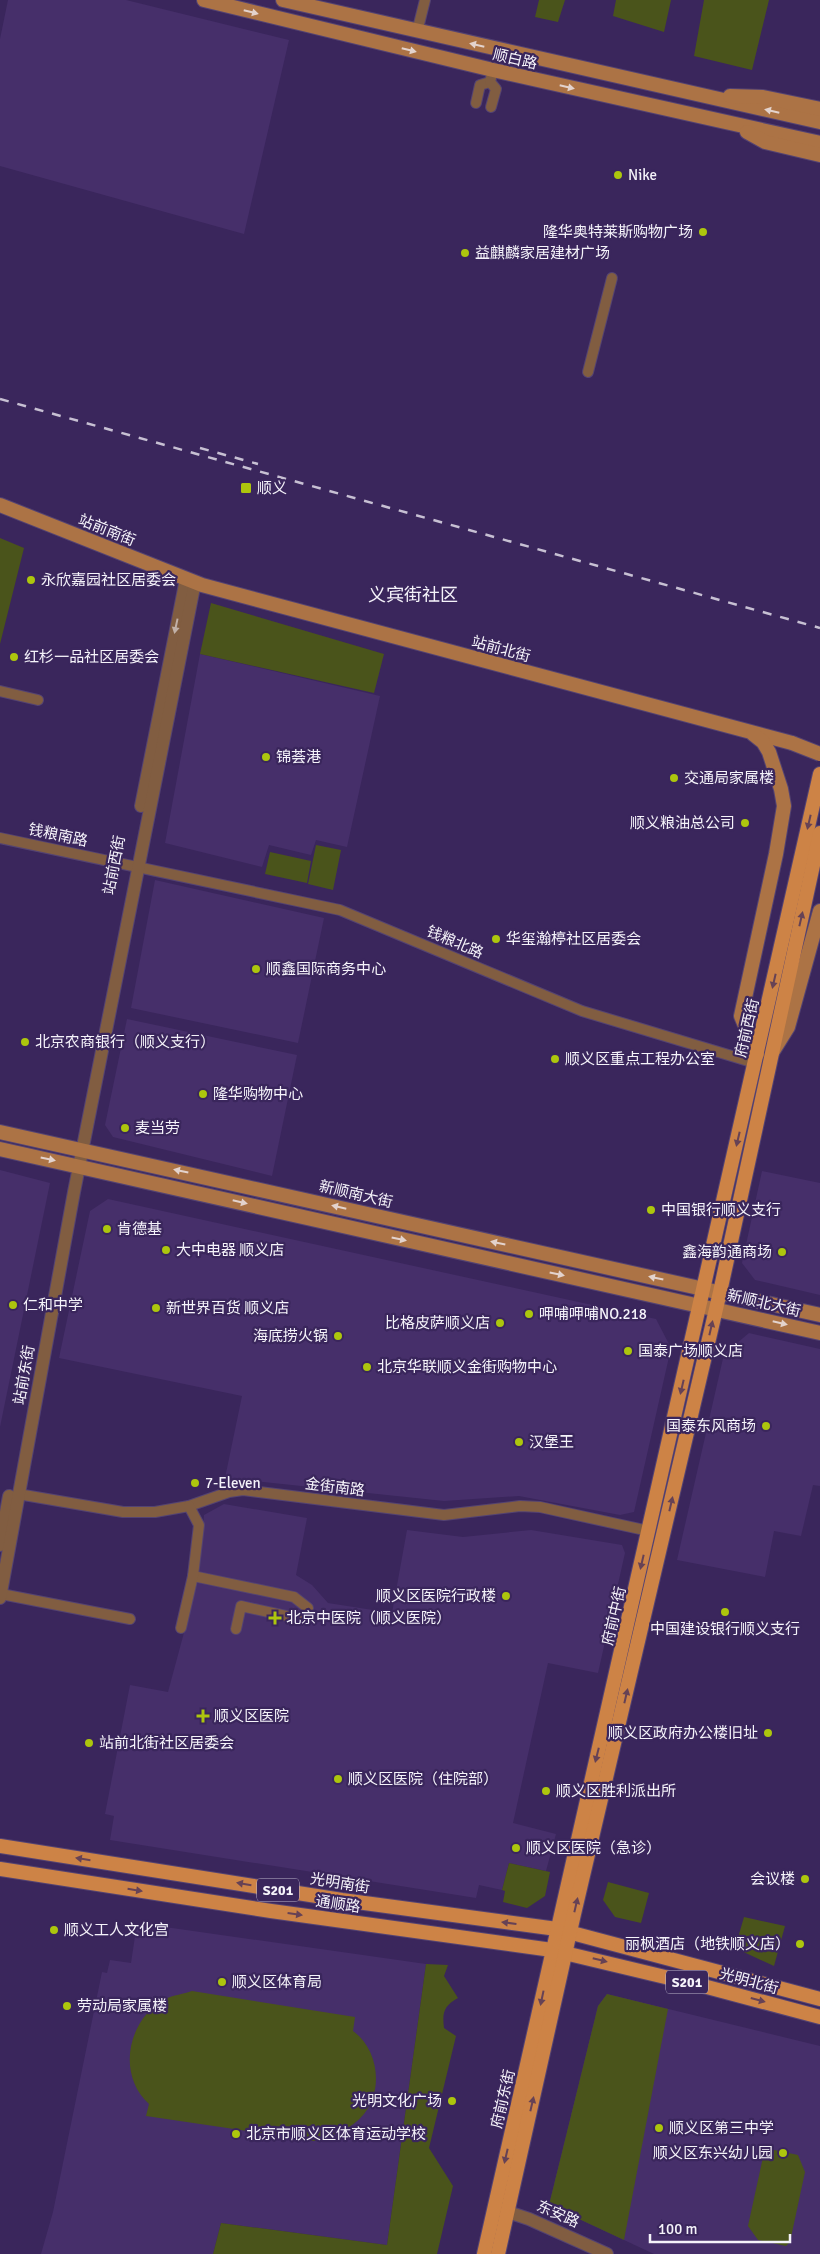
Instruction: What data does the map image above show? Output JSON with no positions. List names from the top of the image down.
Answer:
{
  "streets": {
    "main road": [
      "顺白路",
      "站前南街",
      "站前北街",
      "府前西街",
      "新顺南大街",
      "新顺北大街",
      "府前中街",
      "光明南街",
      "S201",
      "通顺路",
      "光明北街",
      "府前东街"
    ],
    "street": [
      "钱粮南路",
      "站前西街",
      "钱粮北路",
      "站前东街",
      "金街南路",
      "东安路"
    ]
  },
  "crossings": [
    ["站前南街", "站前北街"],
    ["站前南街", "站前西街"],
    ["站前北街", "站前西街"],
    ["钱粮南路", "站前西街"],
    ["钱粮南路", "钱粮北路"],
    ["站前西街", "钱粮北路"],
    ["站前西街", "新顺南大街"],
    ["站前西街", "站前东街"],
    ["钱粮北路", "府前西街"],
    ["府前西街", "新顺南大街"],
    ["府前西街", "新顺北大街"],
    ["府前西街", "府前中街"],
    ["新顺南大街", "新顺北大街"],
    ["新顺南大街", "站前东街"],
    ["新顺南大街", "府前中街"],
    ["新顺北大街", "府前中街"],
    ["站前东街", "金街南路"],
    ["金街南路", "府前中街"],
    ["府前中街", "光明南街"],
    ["府前中街", "S201"],
    ["府前中街", "通顺路"],
    ["府前中街", "光明北街"],
    ["府前中街", "府前东街"],
    ["光明南街", "S201"],
    ["通顺路", "光明北街"],
    ["通顺路", "府前东街"],
    ["光明北街", "府前东街"],
    ["府前东街", "东安路"]
  ],
  "one_way": ["光明南街", "通顺路"],
  "districts": ["义宾街社区"],
  "places": {
    "other": [
      "Nike",
      "隆华奥特莱斯购物广场",
      "益麒麟家居建材广场",
      "永欣嘉园社区居委会",
      "红杉一品社区居委会",
      "锦荟港",
      "交通局家属楼",
      "顺义粮油总公司",
      "华玺瀚楟社区居委会",
      "顺鑫国际商务中心",
      "北京农商银行（顺义支行）",
      "顺义区重点工程办公室",
      "隆华购物中心",
      "麦当劳",
      "中国银行顺义支行",
      "肯德基",
      "大中电器 顺义店",
      "鑫海韵通商场",
      "仁和中学",
      "新世界百货 顺义店",
      "呷哺呷哺NO.218",
      "比格皮萨顺义店",
      "海底捞火锅",
      "国泰广场顺义店",
      "北京华联顺义金街购物中心",
      "国泰东风商场",
      "汉堡王",
      "7-Eleven",
      "顺义区医院行政楼",
      "中国建设银行顺义支行",
      "顺义区政府办公楼旧址",
      "站前北街社区居委会",
      "顺义区医院（住院部）",
      "顺义区胜利派出所",
      "顺义区医院（急诊）",
      "会议楼",
      "顺义工人文化宫",
      "丽枫酒店（地铁顺义店）",
      "顺义区体育局",
      "劳动局家属楼",
      "光明文化广场",
      "顺义区第三中学",
      "北京市顺义区体育运动学校",
      "顺义区东兴幼儿园"
    ],
    "transit": ["顺义"],
    "health": ["北京中医院（顺义医院）", "顺义区医院"]
  },
  "scale_bar": "100 m"
}
